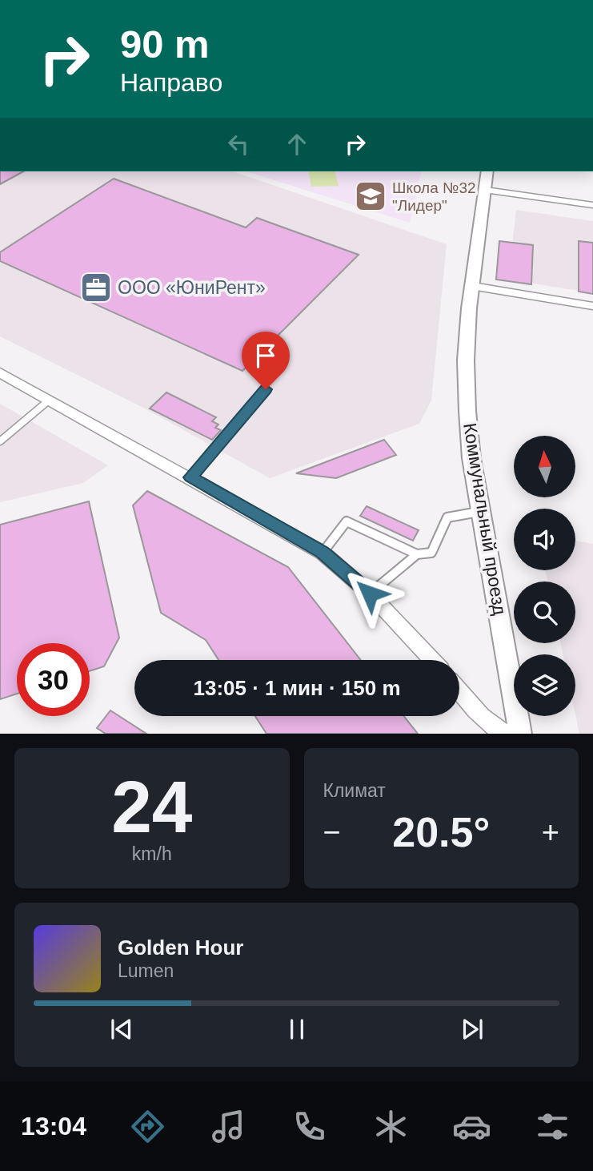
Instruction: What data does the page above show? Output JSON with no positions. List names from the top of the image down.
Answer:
{
  "streets": {
    "street": ["Коммунальный проезд"]
  },
  "places": {
    "school or university": ["Школа №32 \"Лидер\""],
    "office": ["ООО «ЮниРент»"]
  },
  "north": "top",
  "page": {
    "turn": ["90 m", "Направо"],
    "limit": "30",
    "trip": "13:05 · 1 мин · 150 m",
    "tile": [
      ["24", "km/h"],
      "Климат"
    ],
    "heat": ["−", "20.5°", "+"],
    "song": ["Golden Hour", "Lumen"],
    "tabs": "13:04"
  }
}
